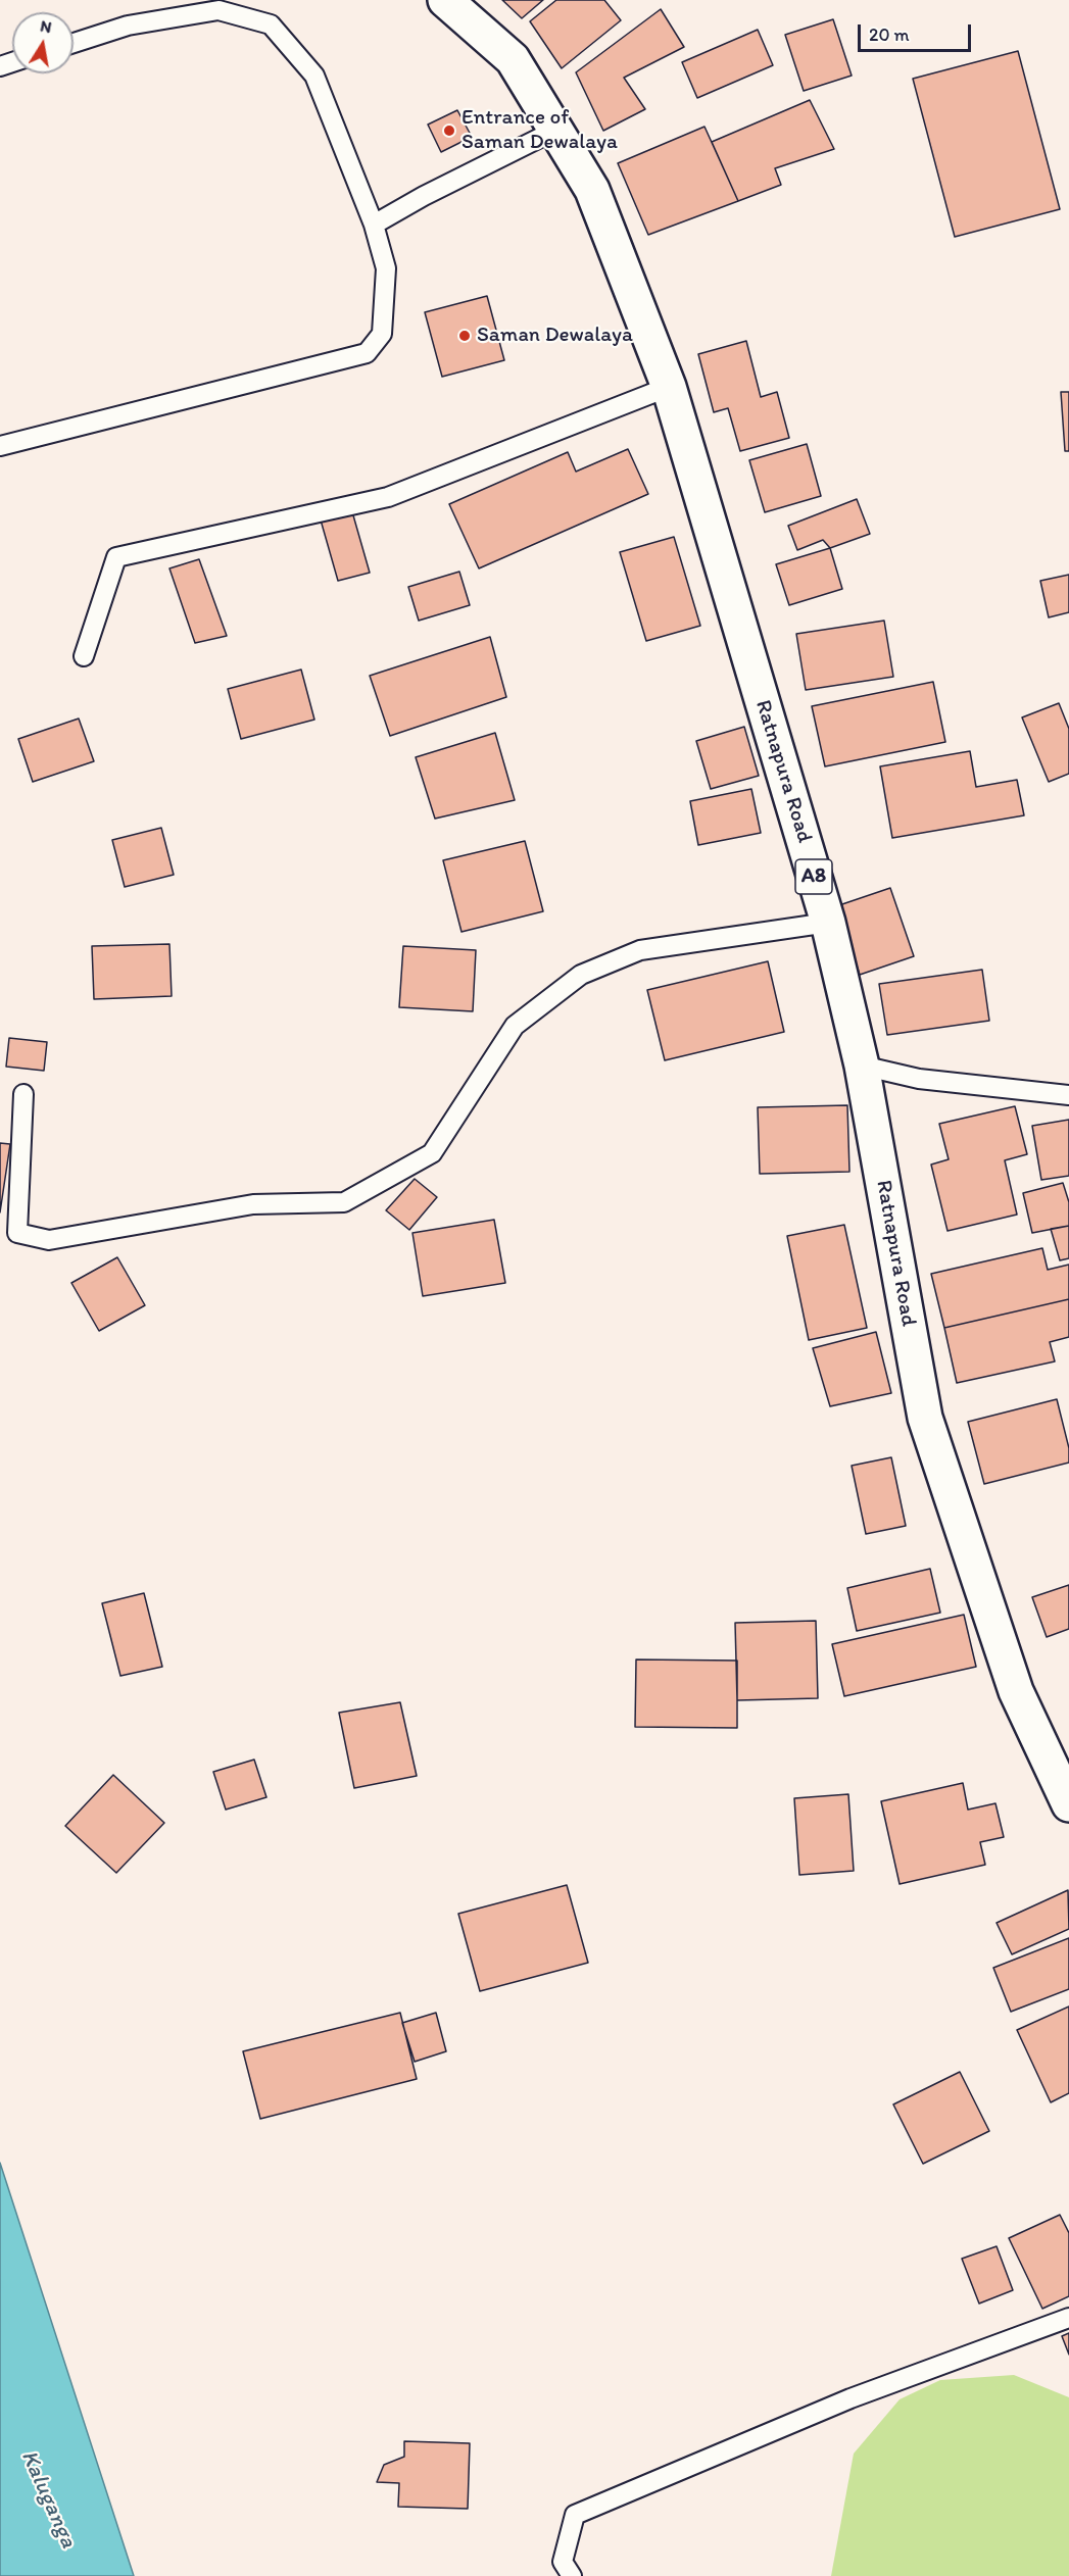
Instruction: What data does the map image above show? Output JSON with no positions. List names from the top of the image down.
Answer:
{
  "streets": {
    "highway": ["Ratnapura Road", "A8"]
  },
  "water": ["Kaluganga"],
  "places": ["Entrance of Saman Dewalaya", "Saman Dewalaya"],
  "scale_bar": "20 m",
  "north": "top"
}
